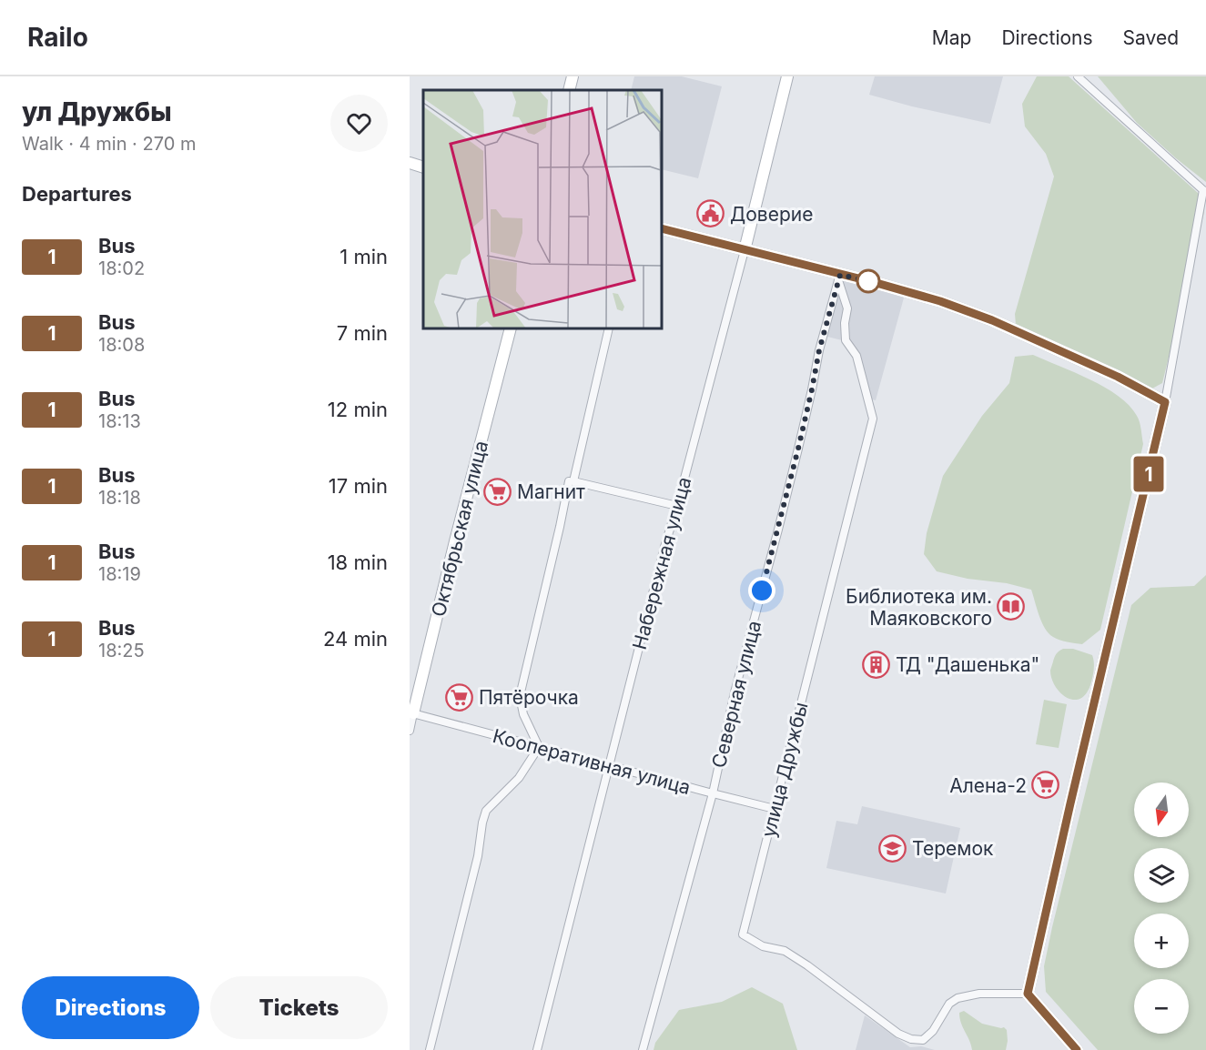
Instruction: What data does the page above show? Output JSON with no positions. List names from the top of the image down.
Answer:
{
  "streets": {
    "street": [
      "Октябрьская улица",
      "Набережная улица",
      "Северная улица",
      "Кооперативная улица",
      "улица Дружбы"
    ]
  },
  "crossings": [
    ["Октябрьская улица", "Кооперативная улица"],
    ["Набережная улица", "Кооперативная улица"],
    ["Северная улица", "Кооперативная улица"],
    ["Северная улица", "улица Дружбы"],
    ["Кооперативная улица", "улица Дружбы"]
  ],
  "places": {
    "public building": ["Доверие"],
    "supermarket": ["Магнит", "Пятёрочка", "Алена-2"],
    "library": ["Библиотека им. Маяковского"],
    "building": ["ТД \"Дашенька\""],
    "school or university": ["Теремок"]
  },
  "lines": ["bus line 1"],
  "north": "bottom",
  "page": {
    "header": "Railo",
    "nav": ["Map", "Directions", "Saved"],
    "heading": [
      ["ул Дружбы", "Walk · 4 min · 270 m"],
      "Departures"
    ],
    "on_map": "1",
    "list": [
      {
        "mark": "1",
        "name": "Bus",
        "note": "18:02",
        "value": "1 min"
      },
      {
        "mark": "1",
        "name": "Bus",
        "note": "18:08",
        "value": "7 min"
      },
      {
        "mark": "1",
        "name": "Bus",
        "note": "18:13",
        "value": "12 min"
      },
      {
        "mark": "1",
        "name": "Bus",
        "note": "18:18",
        "value": "17 min"
      },
      {
        "mark": "1",
        "name": "Bus",
        "note": "18:19",
        "value": "18 min"
      },
      {
        "mark": "1",
        "name": "Bus",
        "note": "18:25",
        "value": "24 min"
      }
    ],
    "map_buttons": ["+", "−"],
    "buttons": ["Directions", "Tickets"]
  }
}
